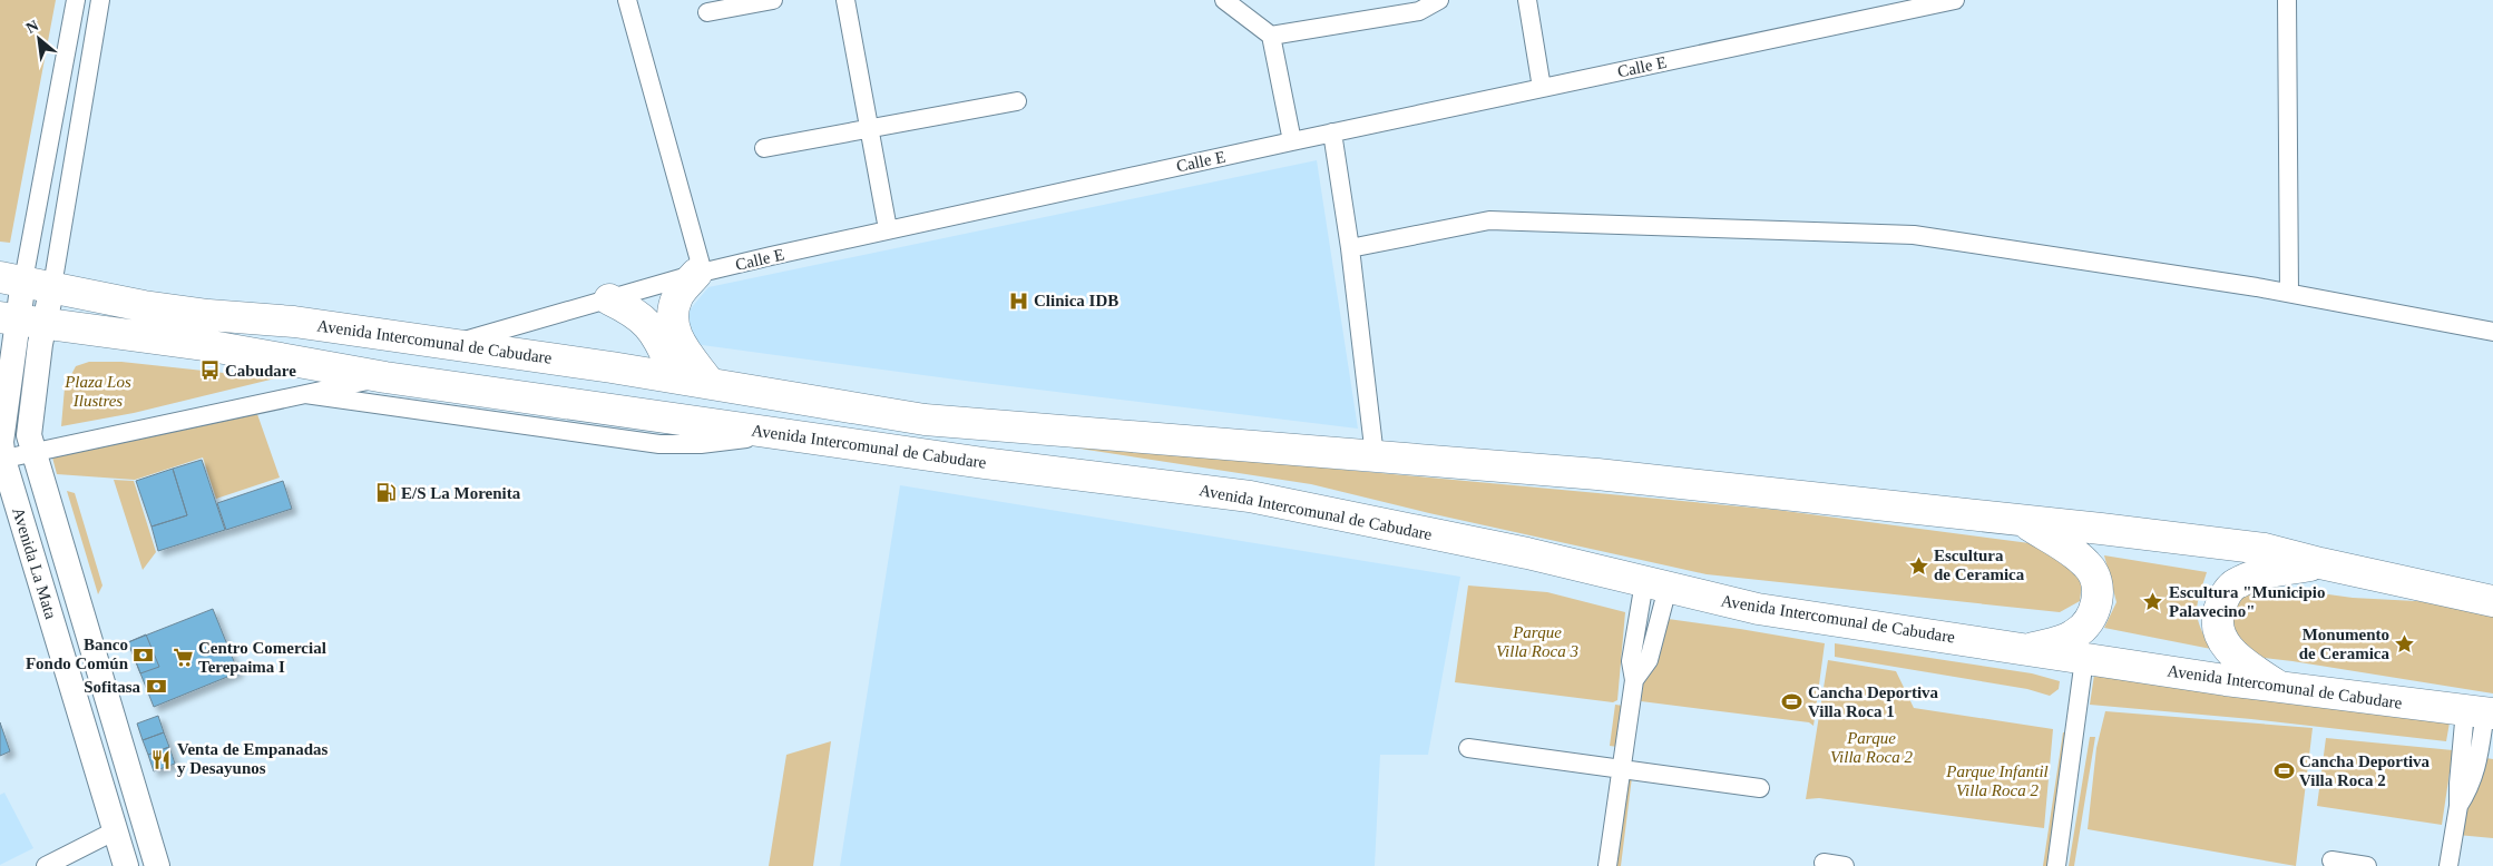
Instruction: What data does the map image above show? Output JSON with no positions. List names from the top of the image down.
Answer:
{
  "streets": {
    "highway": ["Avenida Intercomunal de Cabudare"],
    "street": ["Calle E", "Avenida La Mata"]
  },
  "crossings": [
    ["Calle E", "Avenida Intercomunal de Cabudare"],
    ["Avenida Intercomunal de Cabudare", "Avenida La Mata"]
  ],
  "parks": [
    "Plaza Los Ilustres",
    "Parque Villa Roca 3",
    "Parque Villa Roca 2",
    "Parque Infantil Villa Roca 2"
  ],
  "places": {
    "hospital": ["Clinica IDB"],
    "bus stop": ["Cabudare"],
    "fuel station": ["E/S La Morenita"],
    "place": ["Escultura de Ceramica", "Escultura \"Municipio Palavecino\"", "Monumento de Ceramica"],
    "bank": ["Banco Fondo Común", "Sofitasa"],
    "supermarket": ["Centro Comercial Terepaima I"],
    "sports": ["Cancha Deportiva Villa Roca 1", "Cancha Deportiva Villa Roca 2"],
    "restaurant": ["Venta de Empanadas y Desayunos"]
  },
  "north": "top left"
}
